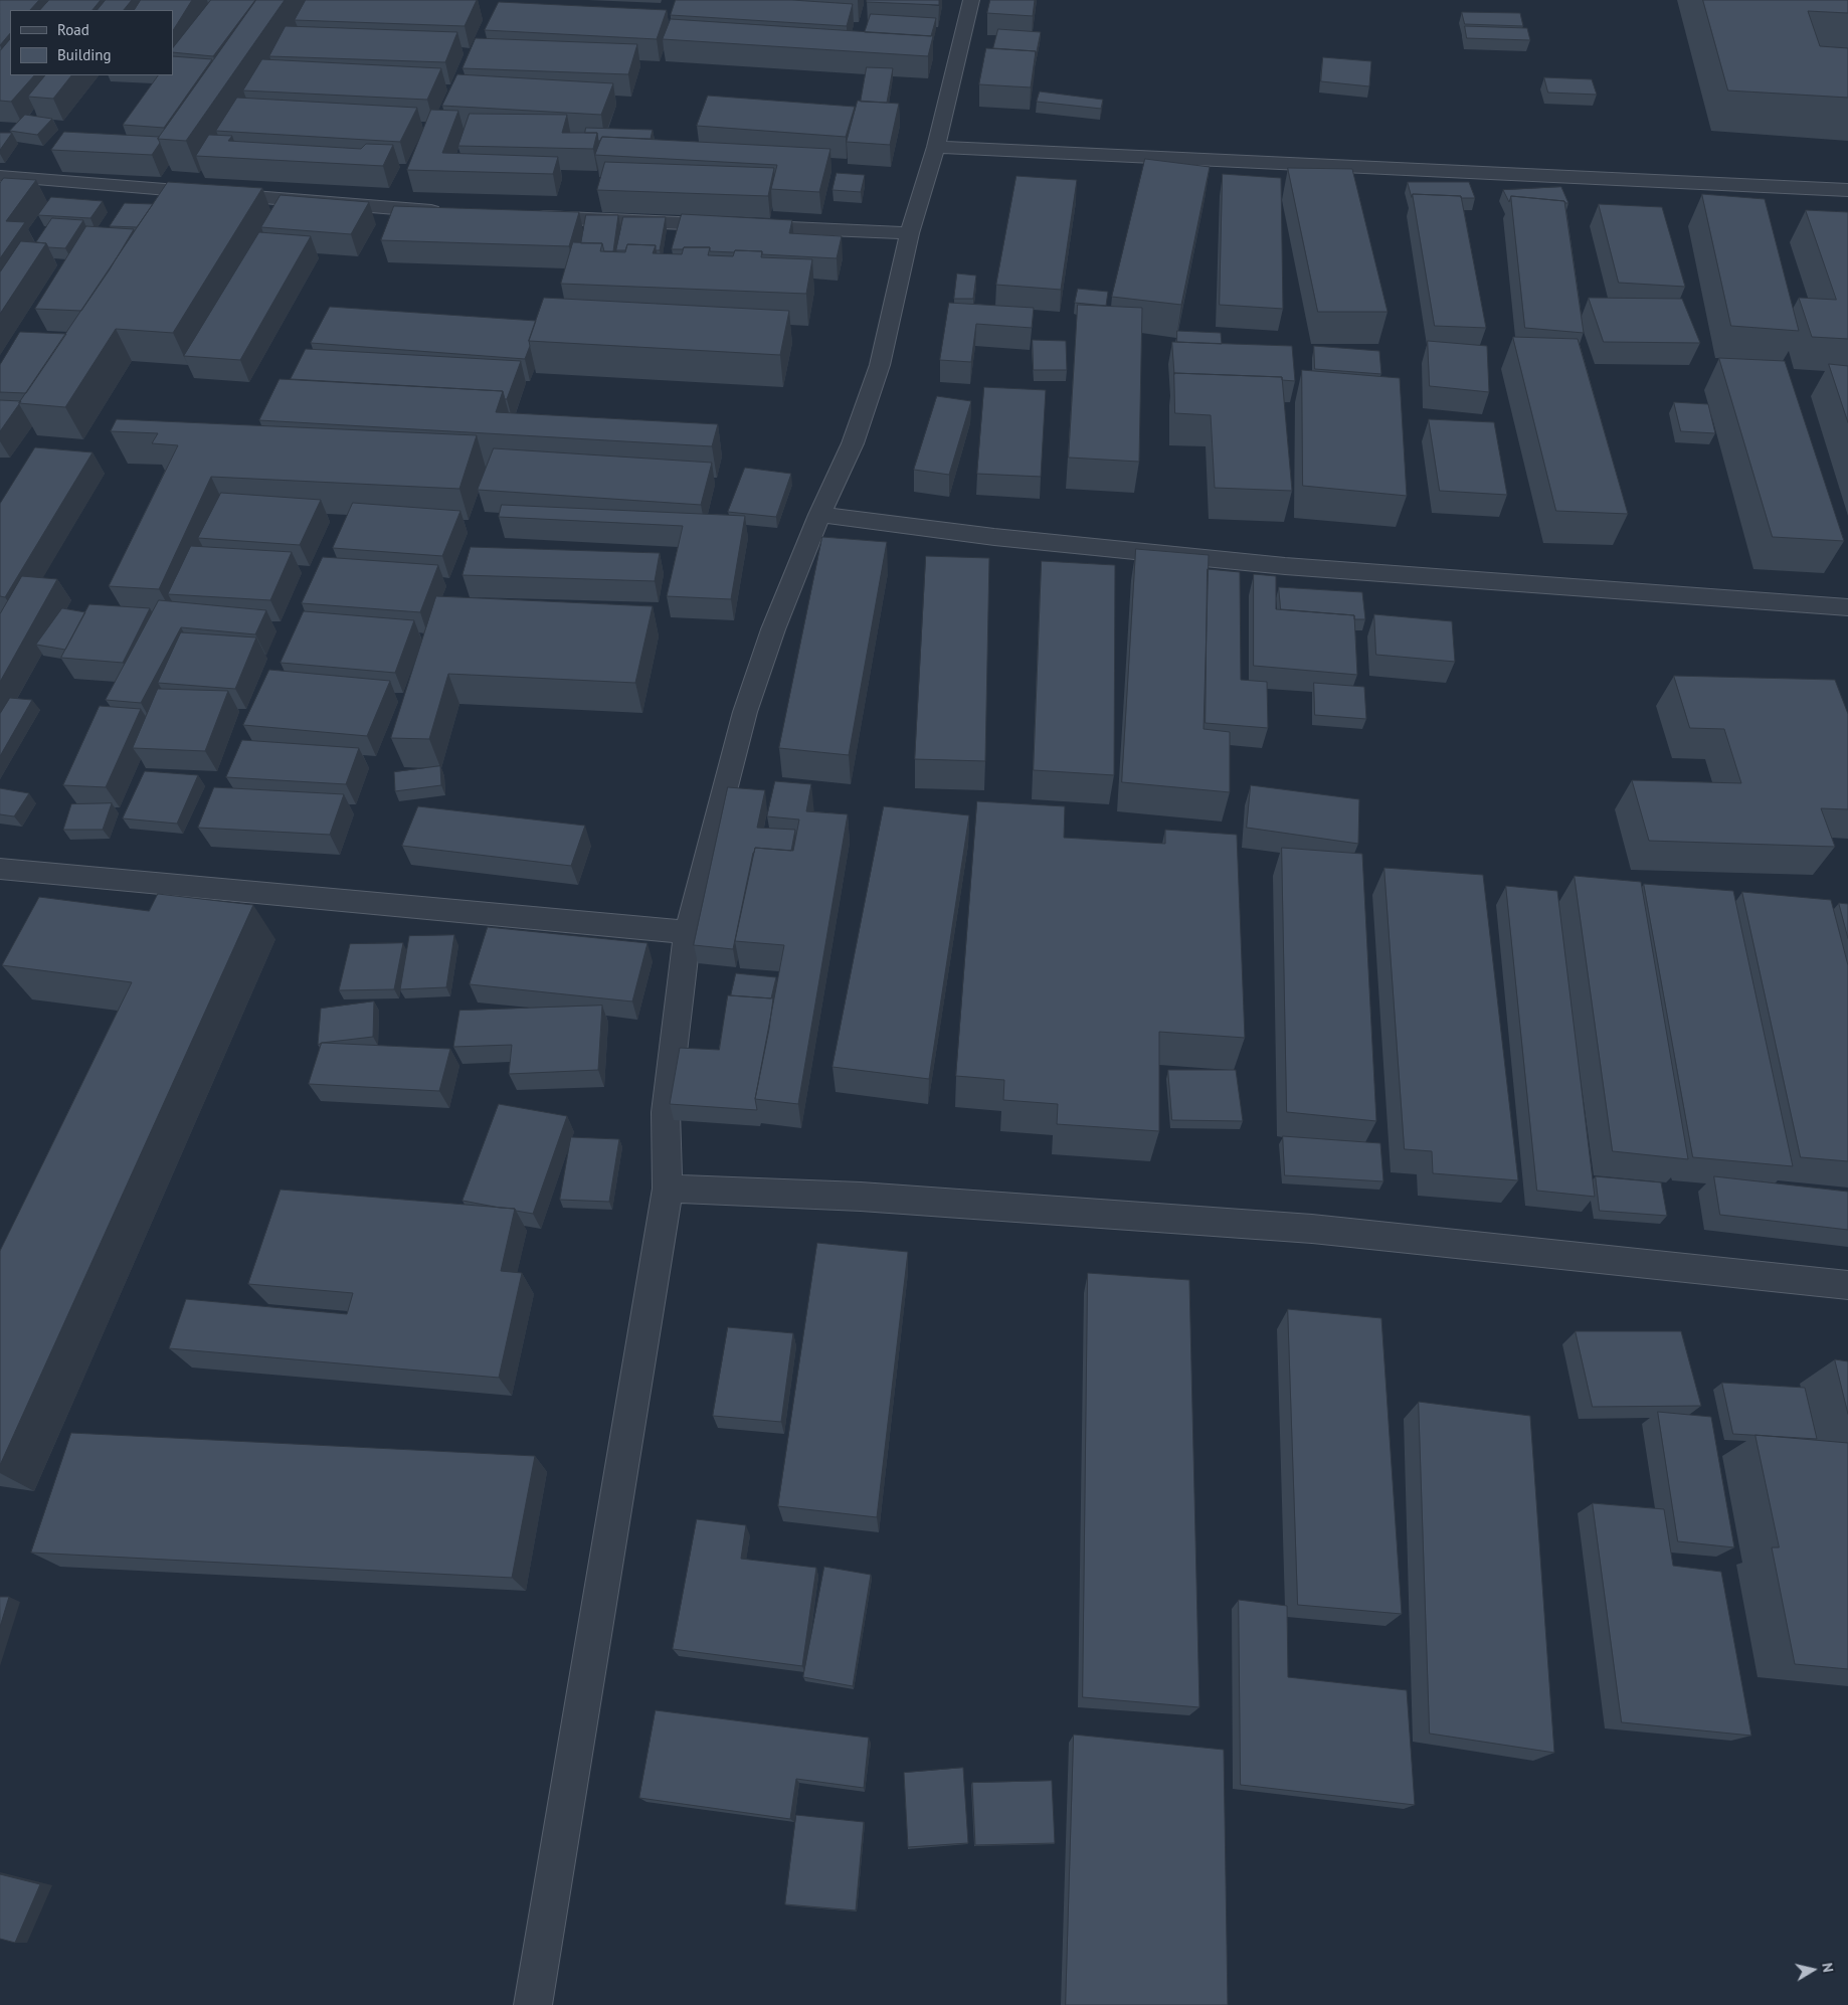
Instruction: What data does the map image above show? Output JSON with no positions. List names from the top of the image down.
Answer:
{
  "legend": ["Road", "Building"],
  "north": "right"
}
